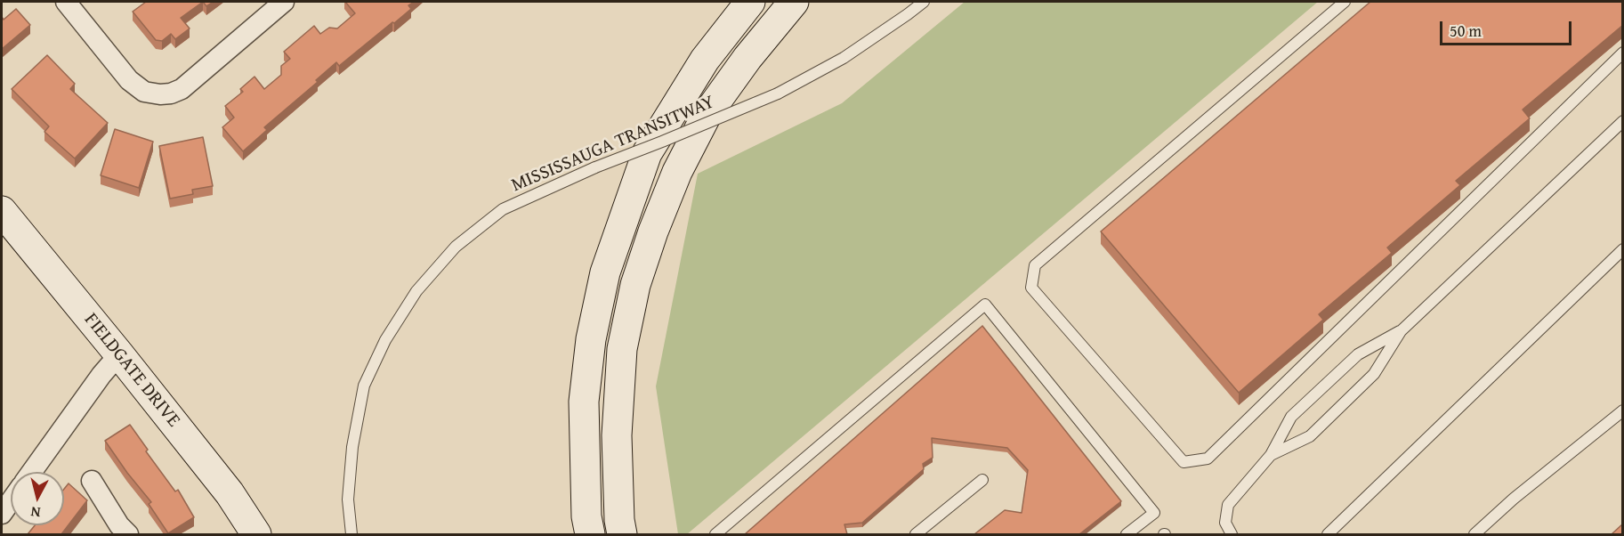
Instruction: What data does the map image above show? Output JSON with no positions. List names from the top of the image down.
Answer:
{
  "streets": {
    "main road": ["FIELDGATE DRIVE"],
    "lane": ["MISSISSAUGA TRANSITWAY"]
  },
  "scale_bar": "50 m",
  "north": "bottom"
}
